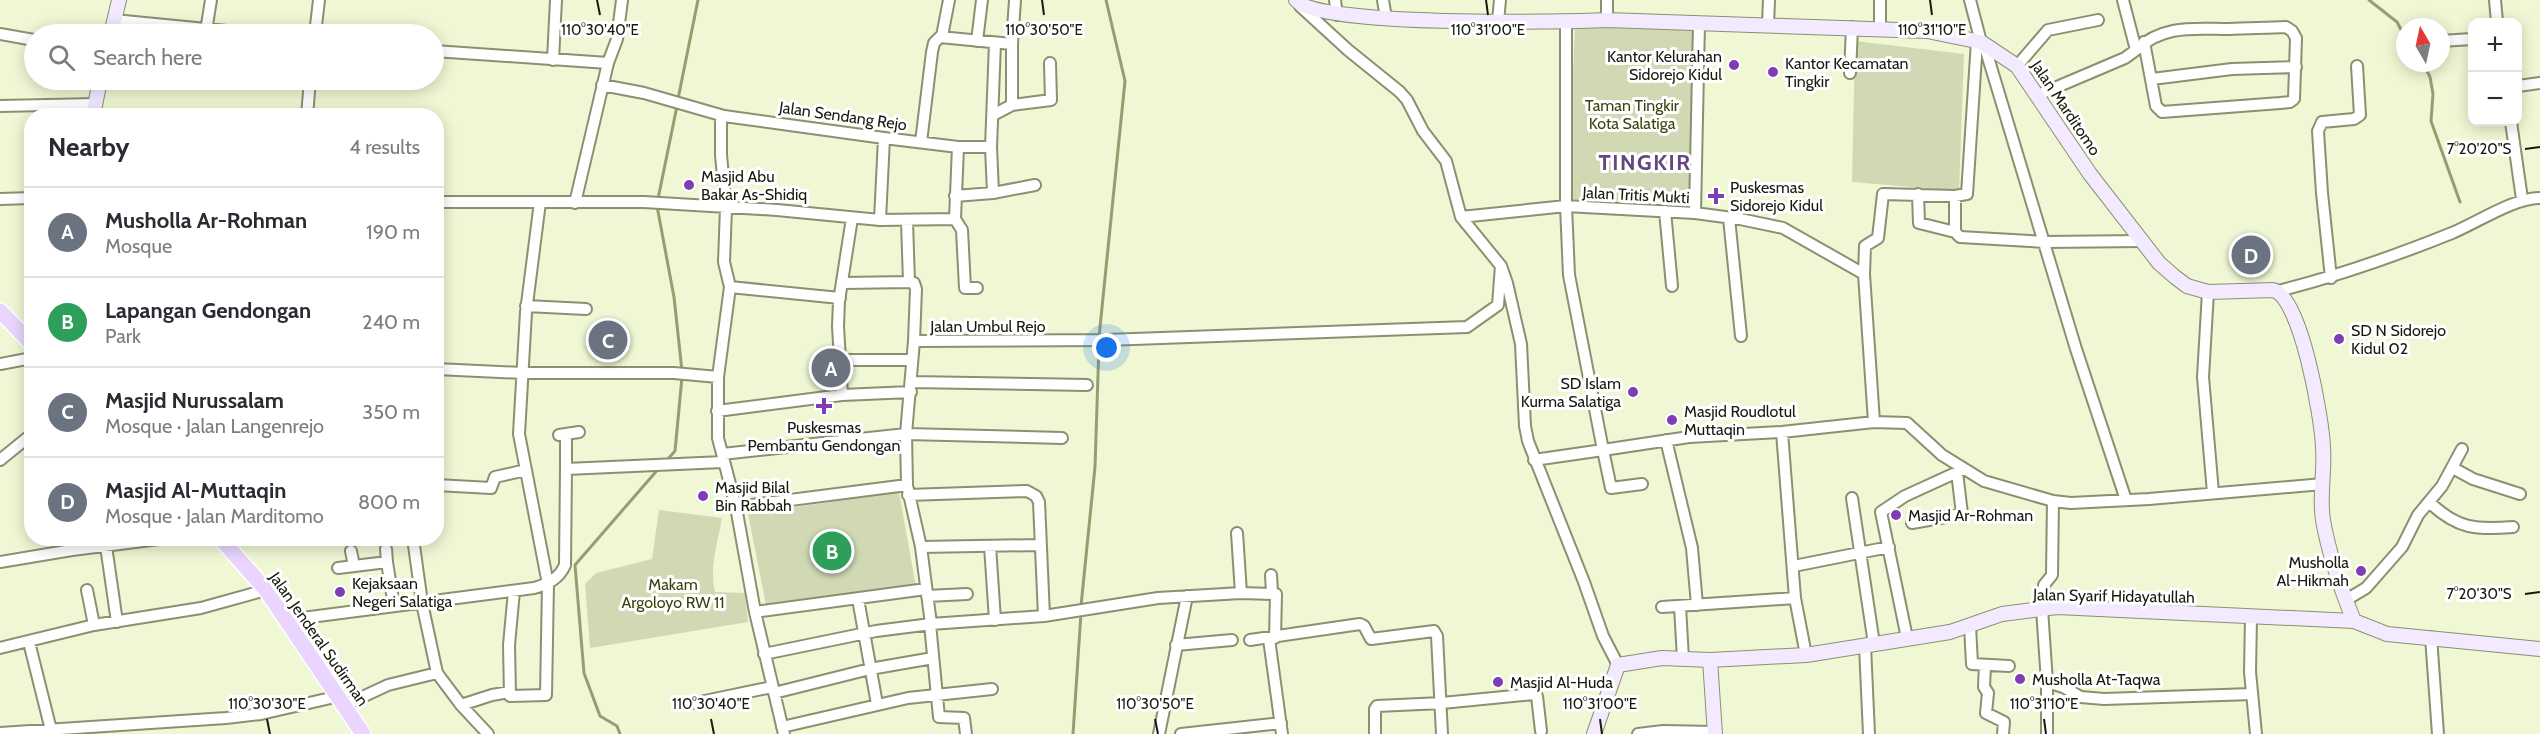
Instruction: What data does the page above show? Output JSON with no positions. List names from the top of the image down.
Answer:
{
  "streets": {
    "main road": ["Jalan Jenderal Sudirman"],
    "street": [
      "Jalan Marditomo",
      "Jalan Sendang Rejo",
      "Jalan Tritis Mukti",
      "Jalan Umbul Rejo",
      "Jalan Syarif Hidayatullah"
    ]
  },
  "districts": ["TINGKIR"],
  "parks": ["Taman Tingkir Kota Salatiga", "Makam Argoloyo RW 11"],
  "places": {
    "other": [
      "Kantor Kelurahan Sidorejo Kidul",
      "Kantor Kecamatan Tingkir",
      "Masjid Abu Bakar As-Shidiq",
      "SD N Sidorejo Kidul 02",
      "SD Islam Kurma Salatiga",
      "Masjid Roudlotul Muttaqin",
      "Masjid Bilal Bin Rabbah",
      "Masjid Ar-Rohman",
      "Musholla Al-Hikmah",
      "Kejaksaan Negeri Salatiga",
      "Musholla At-Taqwa",
      "Masjid Al-Huda"
    ],
    "health": ["Puskesmas Sidorejo Kidul", "Puskesmas Pembantu Gendongan"]
  },
  "north": "top",
  "page": {
    "map_buttons": ["+", "−"],
    "search": "Search here",
    "heading": ["Nearby", "4 results"],
    "list": [
      {
        "mark": "A",
        "name": "Musholla Ar-Rohman",
        "note": "Mosque",
        "value": "190 m"
      },
      {
        "mark": "B",
        "name": "Lapangan Gendongan",
        "note": "Park",
        "value": "240 m"
      },
      {
        "mark": "C",
        "name": "Masjid Nurussalam",
        "note": "Mosque · Jalan Langenrejo",
        "value": "350 m"
      },
      {
        "mark": "D",
        "name": "Masjid Al-Muttaqin",
        "note": "Mosque · Jalan Marditomo",
        "value": "800 m"
      }
    ],
    "pins": [
      "D",
      "C",
      "A",
      "B"
    ]
  },
  "coordinates": [
    "110°30'50\"E",
    "110°31'00\"E",
    "110°31'10\"E",
    "110°30'40\"E",
    "7°20'20\"S",
    "7°20'30\"S",
    "110°30'30\"E"
  ]
}
